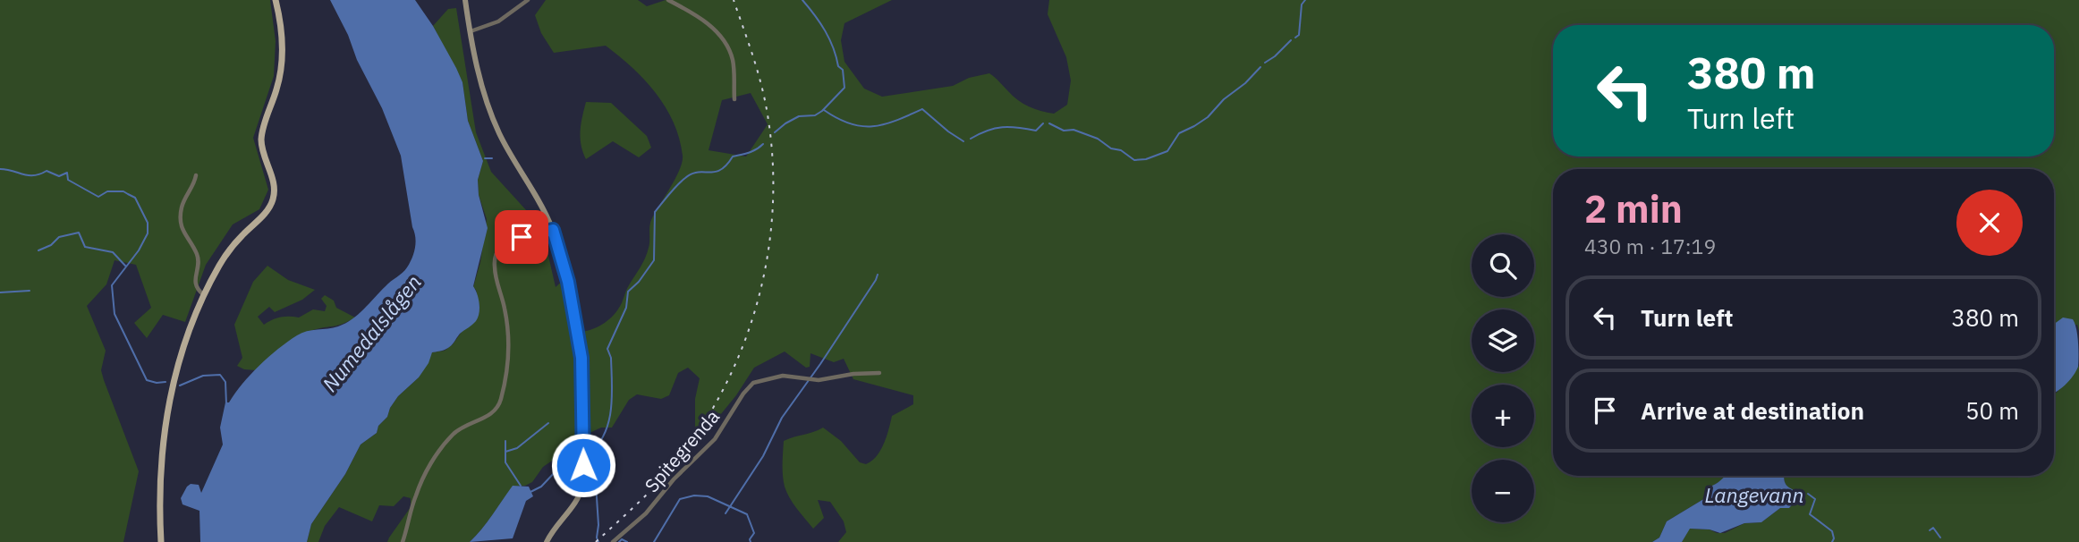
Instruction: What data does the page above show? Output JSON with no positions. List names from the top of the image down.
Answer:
{
  "streets": {
    "street": ["Spitegrenda"]
  },
  "water": ["Numedalslågen", "Langevann"],
  "page": {
    "turn": ["380 m", "Turn left"],
    "heading": ["2 min", "430 m · 17:19"],
    "map_buttons": ["+", "−"],
    "list": [
      {
        "name": "Turn left",
        "value": "380 m"
      },
      {
        "name": "Arrive at destination",
        "value": "50 m"
      }
    ]
  }
}
